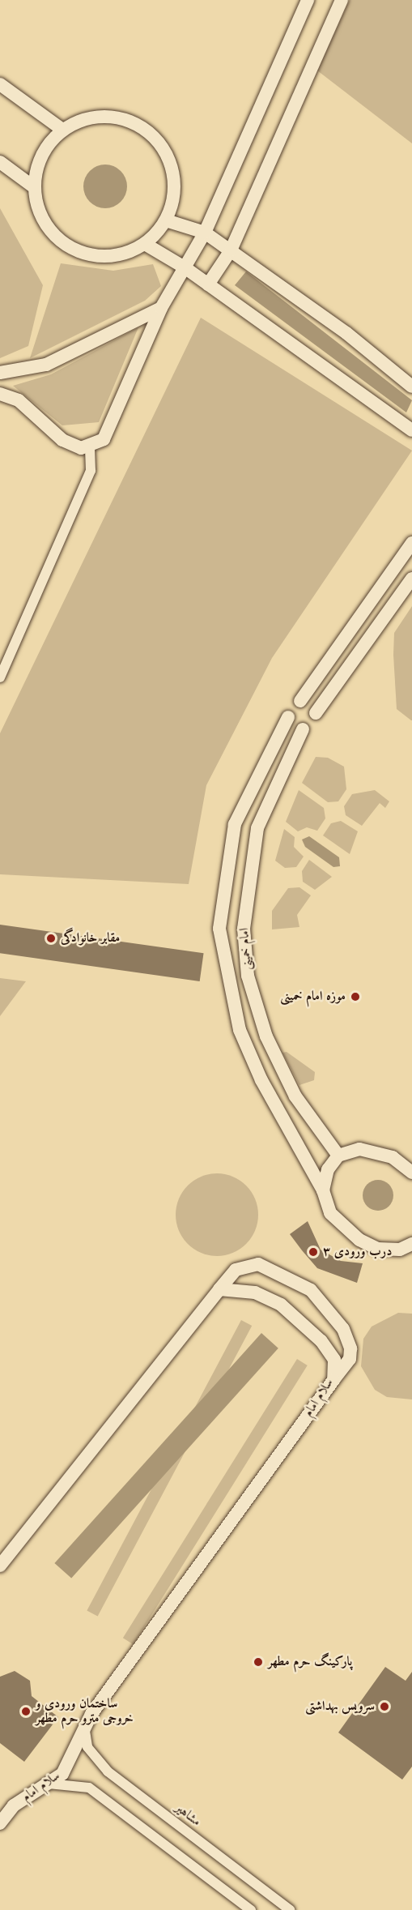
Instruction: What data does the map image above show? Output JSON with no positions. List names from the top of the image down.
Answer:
{
  "streets": {
    "street": ["امام خمینی", "سلام امام", "مشاهیر"]
  },
  "crossings": [
    ["سلام امام", "مشاهیر"]
  ],
  "places": [
    "مقابر خانوادگی",
    "موزه امام خمینی",
    "درب ورودی ۳",
    "پارکینگ حرم مطهر",
    "سرویس بهداشتی",
    "ساختمان ورودی و خروجی مترو حرم مطهر"
  ]
}
